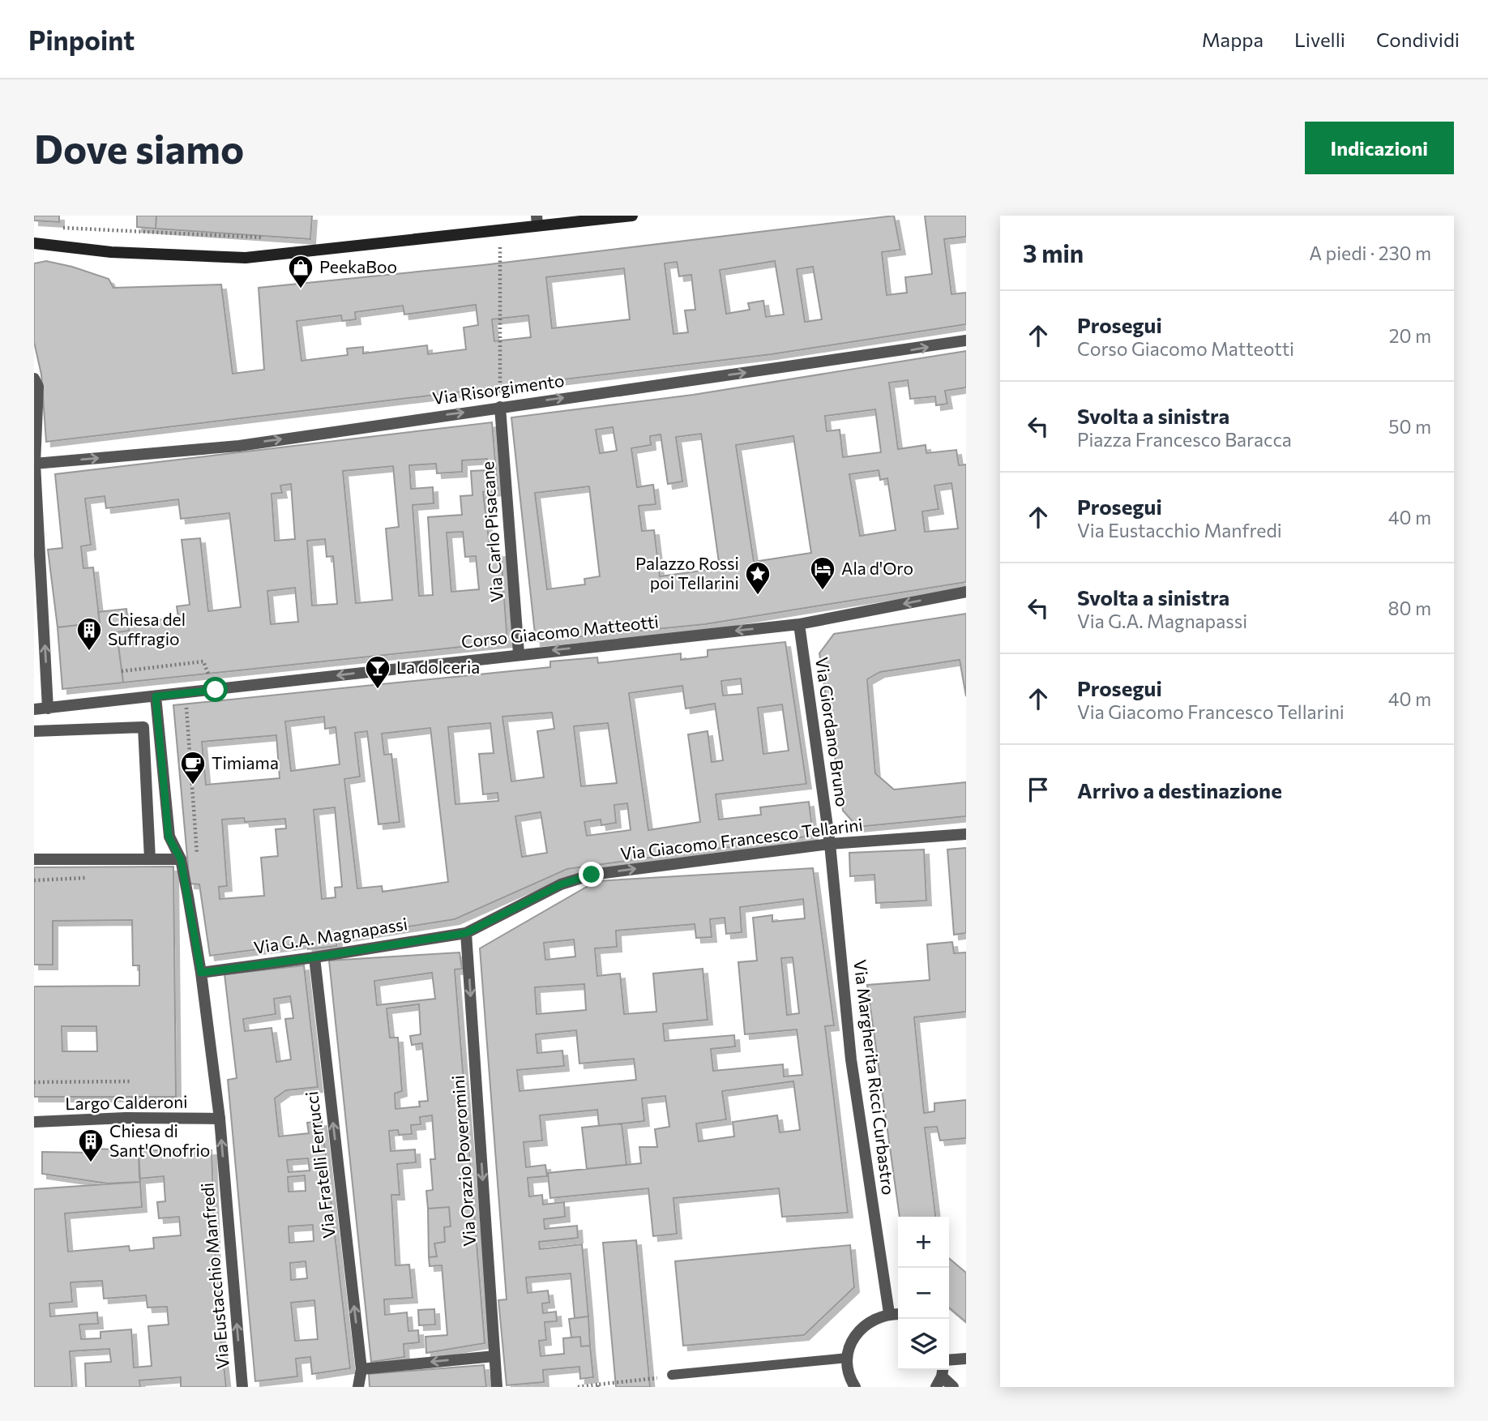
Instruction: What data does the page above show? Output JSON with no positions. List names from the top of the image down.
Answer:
{
  "streets": {
    "street": [
      "Via Risorgimento",
      "Via Carlo Pisacane",
      "Corso Giacomo Matteotti",
      "Via Giordano Bruno",
      "Via Giacomo Francesco Tellarini",
      "Via G.A. Magnapassi",
      "Via Margherita Ricci Curbastro",
      "Largo Calderoni",
      "Via Orazio Poveromini",
      "Via Fratelli Ferrucci",
      "Via Eustacchio Manfredi"
    ]
  },
  "crossings": [
    ["Via Risorgimento", "Via Carlo Pisacane"],
    ["Via Carlo Pisacane", "Corso Giacomo Matteotti"],
    ["Corso Giacomo Matteotti", "Via Giordano Bruno"],
    ["Corso Giacomo Matteotti", "Via Eustacchio Manfredi"],
    ["Via Giordano Bruno", "Via Giacomo Francesco Tellarini"],
    ["Via Giordano Bruno", "Via Margherita Ricci Curbastro"],
    ["Via Giacomo Francesco Tellarini", "Via G.A. Magnapassi"],
    ["Via Giacomo Francesco Tellarini", "Via Margherita Ricci Curbastro"],
    ["Via Giacomo Francesco Tellarini", "Via Orazio Poveromini"],
    ["Via G.A. Magnapassi", "Via Orazio Poveromini"],
    ["Via G.A. Magnapassi", "Via Fratelli Ferrucci"],
    ["Via G.A. Magnapassi", "Via Eustacchio Manfredi"],
    ["Largo Calderoni", "Via Eustacchio Manfredi"]
  ],
  "one_way": [
    "Via Risorgimento",
    "Corso Giacomo Matteotti",
    "Via Giacomo Francesco Tellarini",
    "Via Orazio Poveromini",
    "Via Fratelli Ferrucci",
    "Via Eustacchio Manfredi"
  ],
  "places": {
    "shop": ["PeekaBoo"],
    "hotel": ["Ala d'Oro"],
    "place": ["Palazzo Rossi poi Tellarini"],
    "building": ["Chiesa del Suffragio", "Chiesa di Sant'Onofrio"],
    "bar": ["La dolceria"],
    "cafe": ["Timiama"]
  },
  "page": {
    "header": "Pinpoint",
    "nav": ["Mappa", "Livelli", "Condividi"],
    "buttons": "Indicazioni",
    "title": "Dove siamo",
    "heading": ["3 min", "A piedi · 230 m"],
    "list": [
      ["Prosegui", "Corso Giacomo Matteotti", "20 m"],
      ["Svolta a sinistra", "Piazza Francesco Baracca", "50 m"],
      ["Prosegui", "Via Eustacchio Manfredi", "40 m"],
      ["Svolta a sinistra", "Via G.A. Magnapassi", "80 m"],
      ["Prosegui", "Via Giacomo Francesco Tellarini", "40 m"],
      "Arrivo a destinazione"
    ],
    "map_buttons": ["+", "−"]
  }
}
